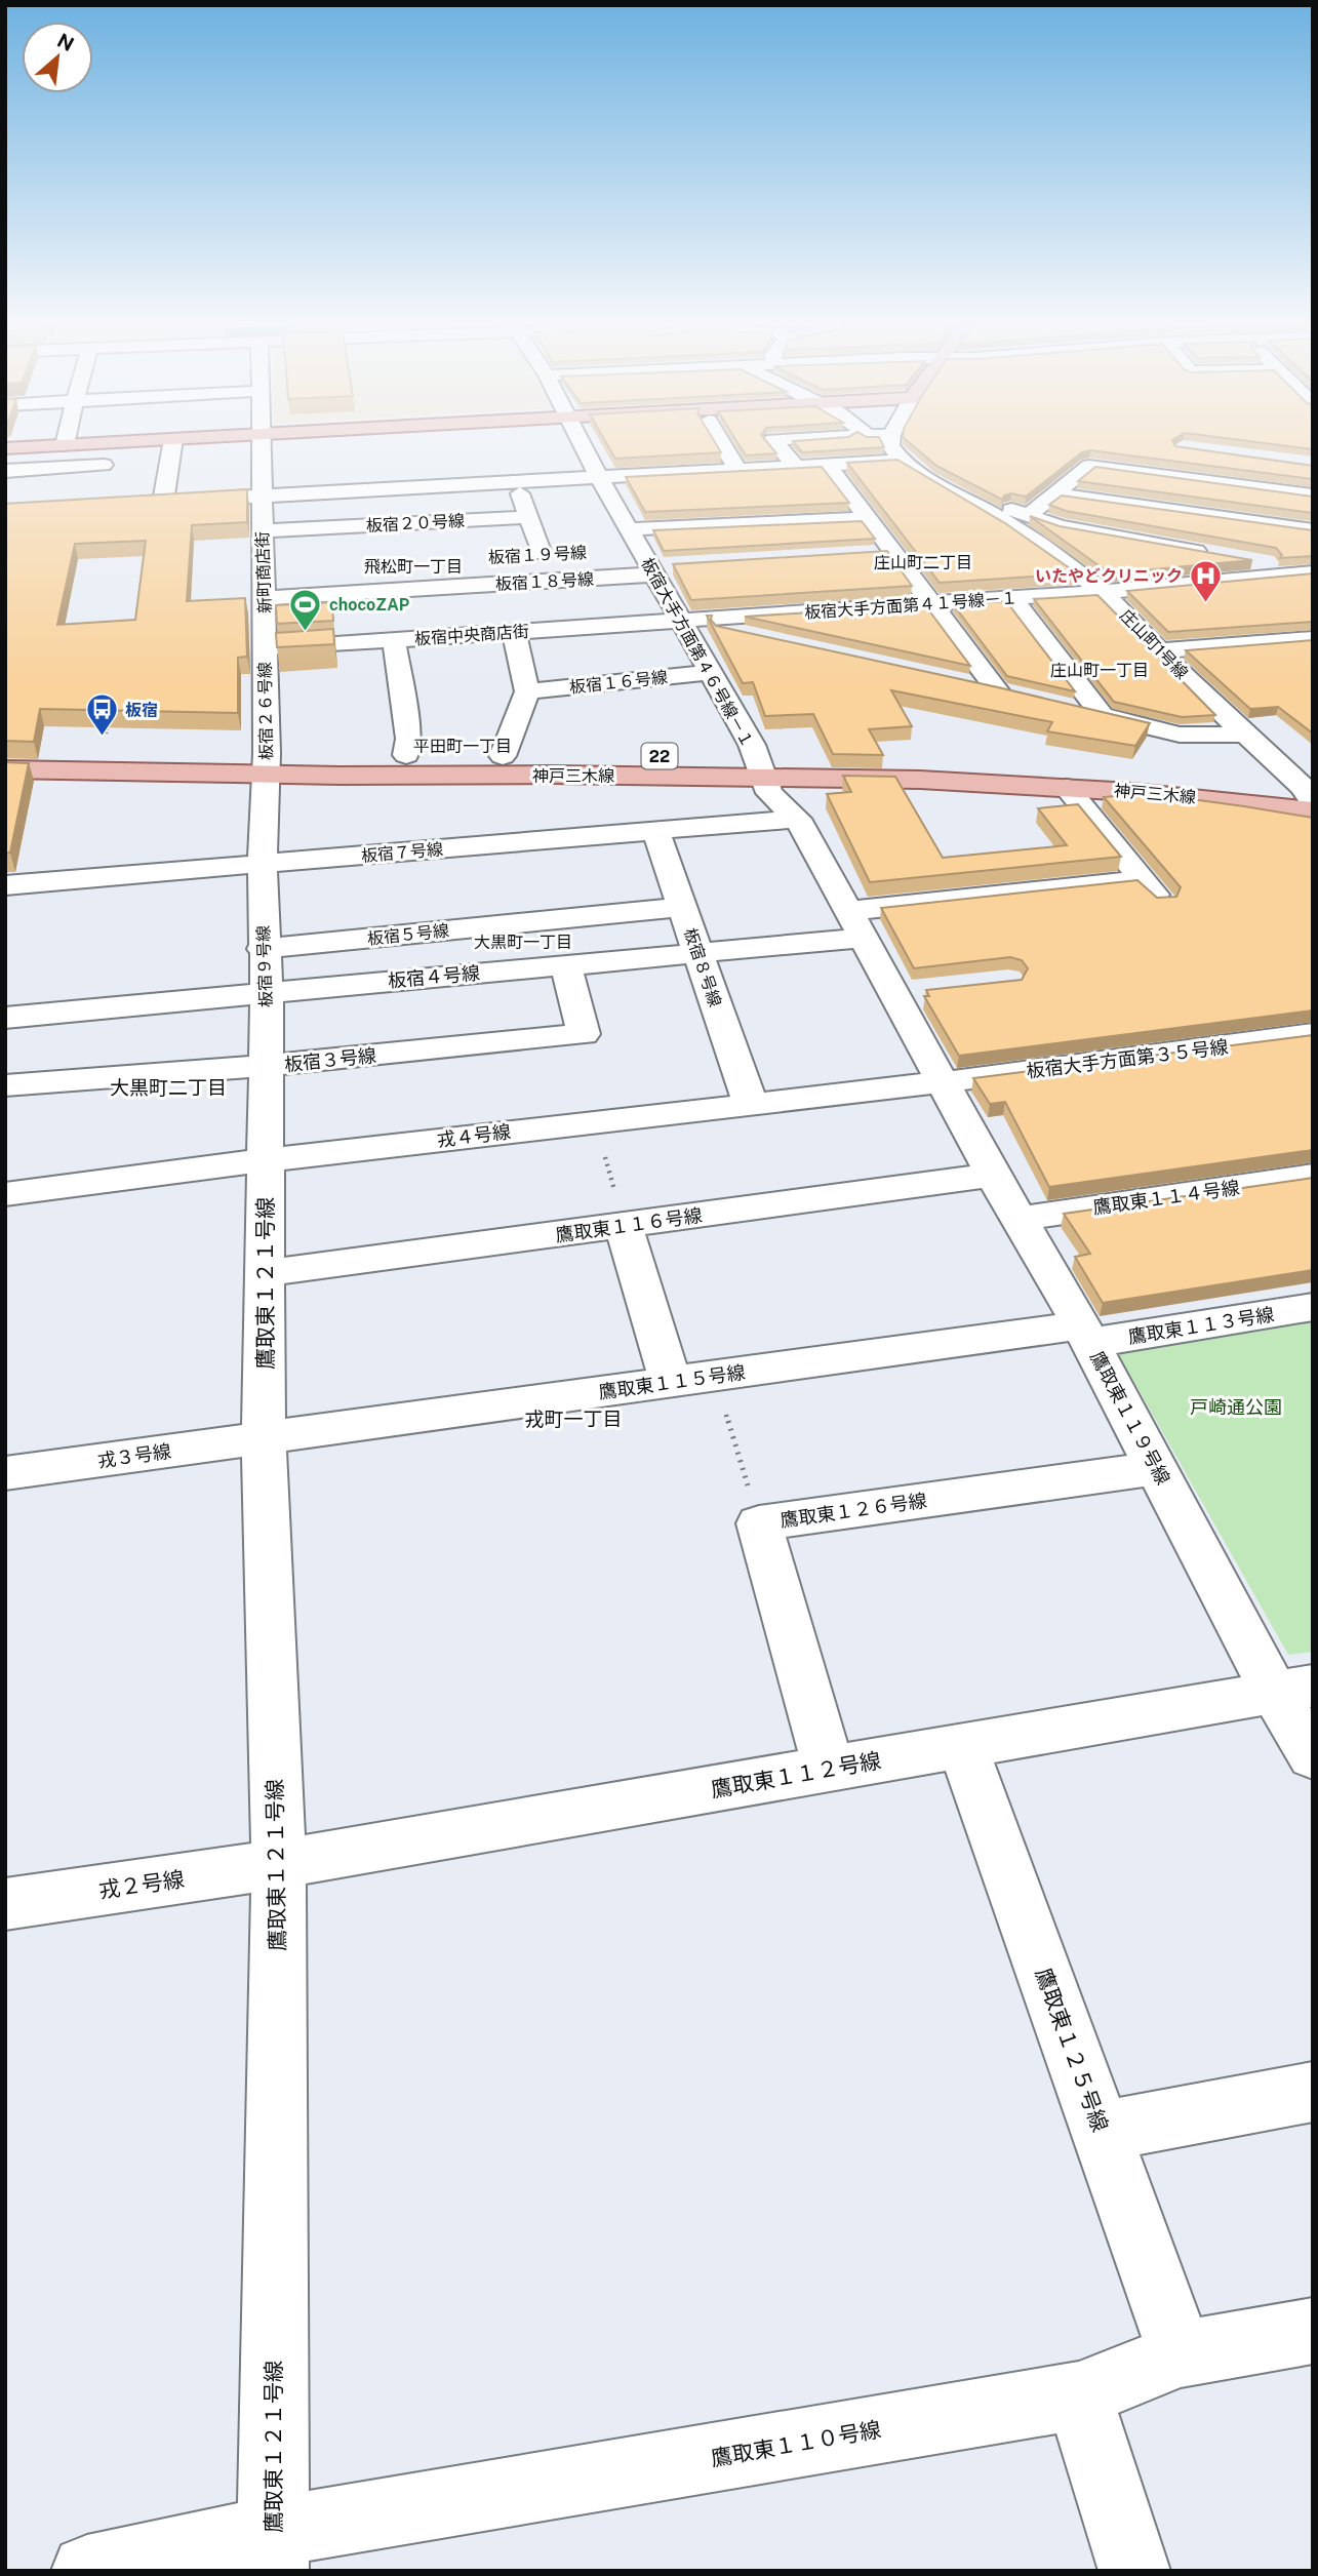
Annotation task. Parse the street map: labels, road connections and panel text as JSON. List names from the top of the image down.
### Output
{
  "streets": {
    "main road": ["22", "神戸三木線"],
    "street": [
      "板宿２０号線",
      "板宿１９号線",
      "新町商店街",
      "板宿１８号線",
      "板宿大手方面第４１号線－１",
      "板宿中央商店街",
      "庄山町1号線",
      "板宿大手方面第４６号線－１",
      "板宿１６号線",
      "板宿２６号線",
      "板宿７号線",
      "板宿５号線",
      "板宿９号線",
      "板宿８号線",
      "板宿４号線",
      "板宿大手方面第３５号線",
      "板宿３号線",
      "戎４号線",
      "鷹取東１１４号線",
      "鷹取東１１６号線",
      "鷹取東１２１号線",
      "鷹取東１１３号線",
      "鷹取東１１５号線",
      "鷹取東１１９号線",
      "戎３号線",
      "鷹取東１２６号線",
      "鷹取東１１２号線",
      "戎２号線",
      "鷹取東１２５号線",
      "鷹取東１１０号線"
    ]
  },
  "crossings": [
    ["板宿２０号線", "板宿１９号線"],
    ["板宿２０号線", "新町商店街"],
    ["板宿１９号線", "板宿１８号線"],
    ["板宿１９号線", "板宿大手方面第４６号線－１"],
    ["新町商店街", "板宿１８号線"],
    ["新町商店街", "板宿中央商店街"],
    ["新町商店街", "板宿２６号線"],
    ["板宿１８号線", "板宿大手方面第４６号線－１"],
    ["板宿大手方面第４１号線－１", "板宿中央商店街"],
    ["板宿大手方面第４１号線－１", "庄山町1号線"],
    ["板宿大手方面第４１号線－１", "板宿大手方面第４６号線－１"],
    ["板宿中央商店街", "板宿大手方面第４６号線－１"],
    ["板宿中央商店街", "板宿２６号線"],
    ["庄山町1号線", "神戸三木線"],
    ["板宿大手方面第４６号線－１", "板宿１６号線"],
    ["板宿大手方面第４６号線－１", "神戸三木線"],
    ["板宿大手方面第４６号線－１", "板宿７号線"],
    ["板宿大手方面第４６号線－１", "板宿４号線"],
    ["板宿大手方面第４６号線－１", "板宿大手方面第３５号線"],
    ["板宿大手方面第４６号線－１", "戎４号線"],
    ["板宿大手方面第４６号線－１", "鷹取東１１９号線"],
    ["板宿２６号線", "神戸三木線"],
    ["板宿２６号線", "板宿９号線"],
    ["神戸三木線", "板宿９号線"],
    ["板宿７号線", "板宿９号線"],
    ["板宿７号線", "板宿８号線"],
    ["板宿５号線", "板宿９号線"],
    ["板宿５号線", "板宿８号線"],
    ["板宿９号線", "板宿４号線"],
    ["板宿９号線", "板宿３号線"],
    ["板宿９号線", "戎４号線"],
    ["板宿９号線", "鷹取東１２１号線"],
    ["板宿８号線", "板宿４号線"],
    ["板宿８号線", "戎４号線"],
    ["板宿４号線", "板宿３号線"],
    ["板宿大手方面第３５号線", "戎４号線"],
    ["板宿大手方面第３５号線", "鷹取東１１９号線"],
    ["戎４号線", "鷹取東１２１号線"],
    ["戎４号線", "鷹取東１１９号線"],
    ["鷹取東１１４号線", "鷹取東１１９号線"],
    ["鷹取東１１６号線", "鷹取東１２１号線"],
    ["鷹取東１１６号線", "鷹取東１１９号線"],
    ["鷹取東１２１号線", "鷹取東１１５号線"],
    ["鷹取東１２１号線", "戎３号線"],
    ["鷹取東１２１号線", "鷹取東１１２号線"],
    ["鷹取東１２１号線", "戎２号線"],
    ["鷹取東１２１号線", "鷹取東１１０号線"],
    ["鷹取東１１３号線", "鷹取東１１５号線"],
    ["鷹取東１１３号線", "鷹取東１１９号線"],
    ["鷹取東１１５号線", "鷹取東１１９号線"],
    ["鷹取東１１５号線", "戎３号線"],
    ["鷹取東１１９号線", "鷹取東１２６号線"],
    ["鷹取東１１９号線", "鷹取東１１２号線"],
    ["鷹取東１２６号線", "鷹取東１１２号線"],
    ["鷹取東１１２号線", "戎２号線"],
    ["鷹取東１１２号線", "鷹取東１２５号線"],
    ["鷹取東１２５号線", "鷹取東１１０号線"]
  ],
  "districts": [
    "庄山町二丁目",
    "飛松町一丁目",
    "庄山町一丁目",
    "平田町一丁目",
    "大黒町一丁目",
    "大黒町二丁目",
    "戎町一丁目"
  ],
  "parks": ["戸崎通公園"],
  "places": {
    "hospital": ["いたやどクリニック"],
    "sports": ["chocoZAP"],
    "bus stop": ["板宿"]
  },
  "north": "top right"
}
